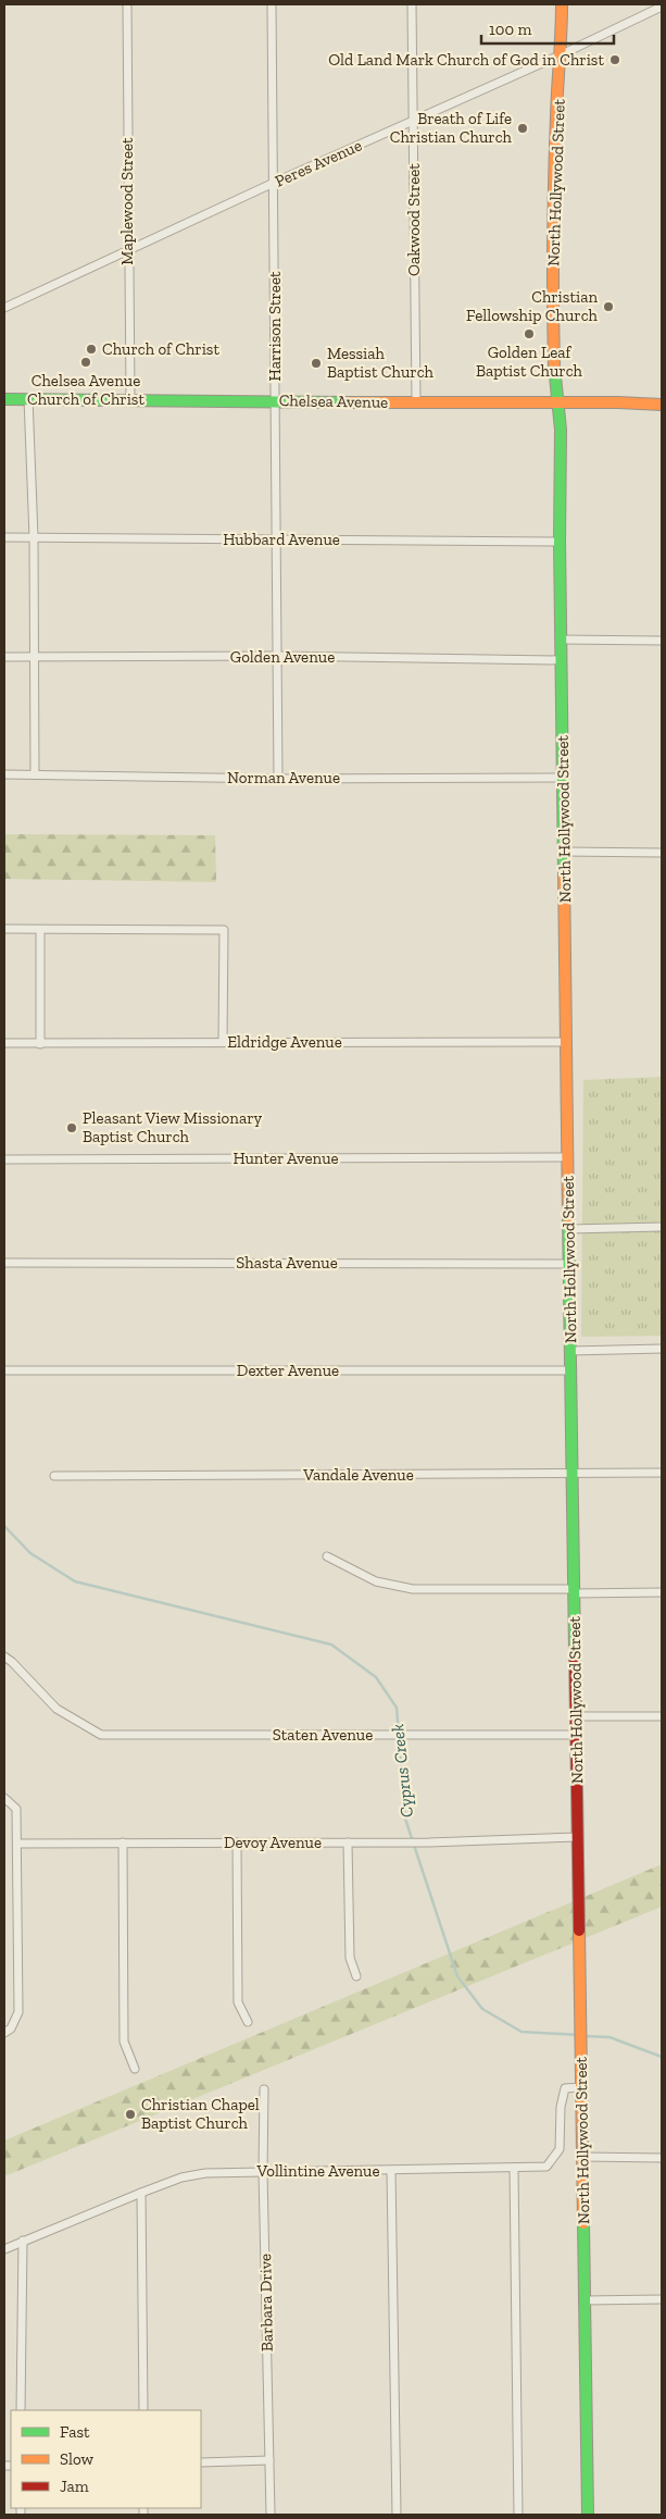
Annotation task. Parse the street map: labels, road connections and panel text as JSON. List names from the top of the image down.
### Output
{
  "streets": {
    "main road": ["North Hollywood Street", "Chelsea Avenue"],
    "street": [
      "Peres Avenue",
      "Maplewood Street",
      "Oakwood Street",
      "Harrison Street",
      "Hubbard Avenue",
      "Golden Avenue",
      "Norman Avenue",
      "Eldridge Avenue",
      "Hunter Avenue",
      "Shasta Avenue",
      "Dexter Avenue",
      "Vandale Avenue",
      "Staten Avenue",
      "Devoy Avenue",
      "Vollintine Avenue",
      "Barbara Drive"
    ]
  },
  "crossings": [
    ["Peres Avenue", "North Hollywood Street"],
    ["Peres Avenue", "Maplewood Street"],
    ["Peres Avenue", "Oakwood Street"],
    ["Peres Avenue", "Harrison Street"],
    ["North Hollywood Street", "Chelsea Avenue"],
    ["North Hollywood Street", "Hubbard Avenue"],
    ["North Hollywood Street", "Golden Avenue"],
    ["North Hollywood Street", "Norman Avenue"],
    ["North Hollywood Street", "Eldridge Avenue"],
    ["North Hollywood Street", "Hunter Avenue"],
    ["North Hollywood Street", "Shasta Avenue"],
    ["North Hollywood Street", "Dexter Avenue"],
    ["North Hollywood Street", "Vandale Avenue"],
    ["North Hollywood Street", "Staten Avenue"],
    ["North Hollywood Street", "Devoy Avenue"],
    ["North Hollywood Street", "Vollintine Avenue"],
    ["Maplewood Street", "Chelsea Avenue"],
    ["Oakwood Street", "Chelsea Avenue"],
    ["Harrison Street", "Chelsea Avenue"],
    ["Harrison Street", "Hubbard Avenue"],
    ["Harrison Street", "Golden Avenue"],
    ["Harrison Street", "Norman Avenue"],
    ["Vollintine Avenue", "Barbara Drive"]
  ],
  "water": ["Cyprus Creek"],
  "places": [
    "Old Land Mark Church of God in Christ",
    "Breath of Life Christian Church",
    "Christian Fellowship Church",
    "Golden Leaf Baptist Church",
    "Church of Christ",
    "Chelsea Avenue Church of Christ",
    "Messiah Baptist Church",
    "Pleasant View Missionary Baptist Church",
    "Christian Chapel Baptist Church"
  ],
  "legend": ["Fast", "Slow", "Jam"],
  "scale_bar": "100 m"
}
